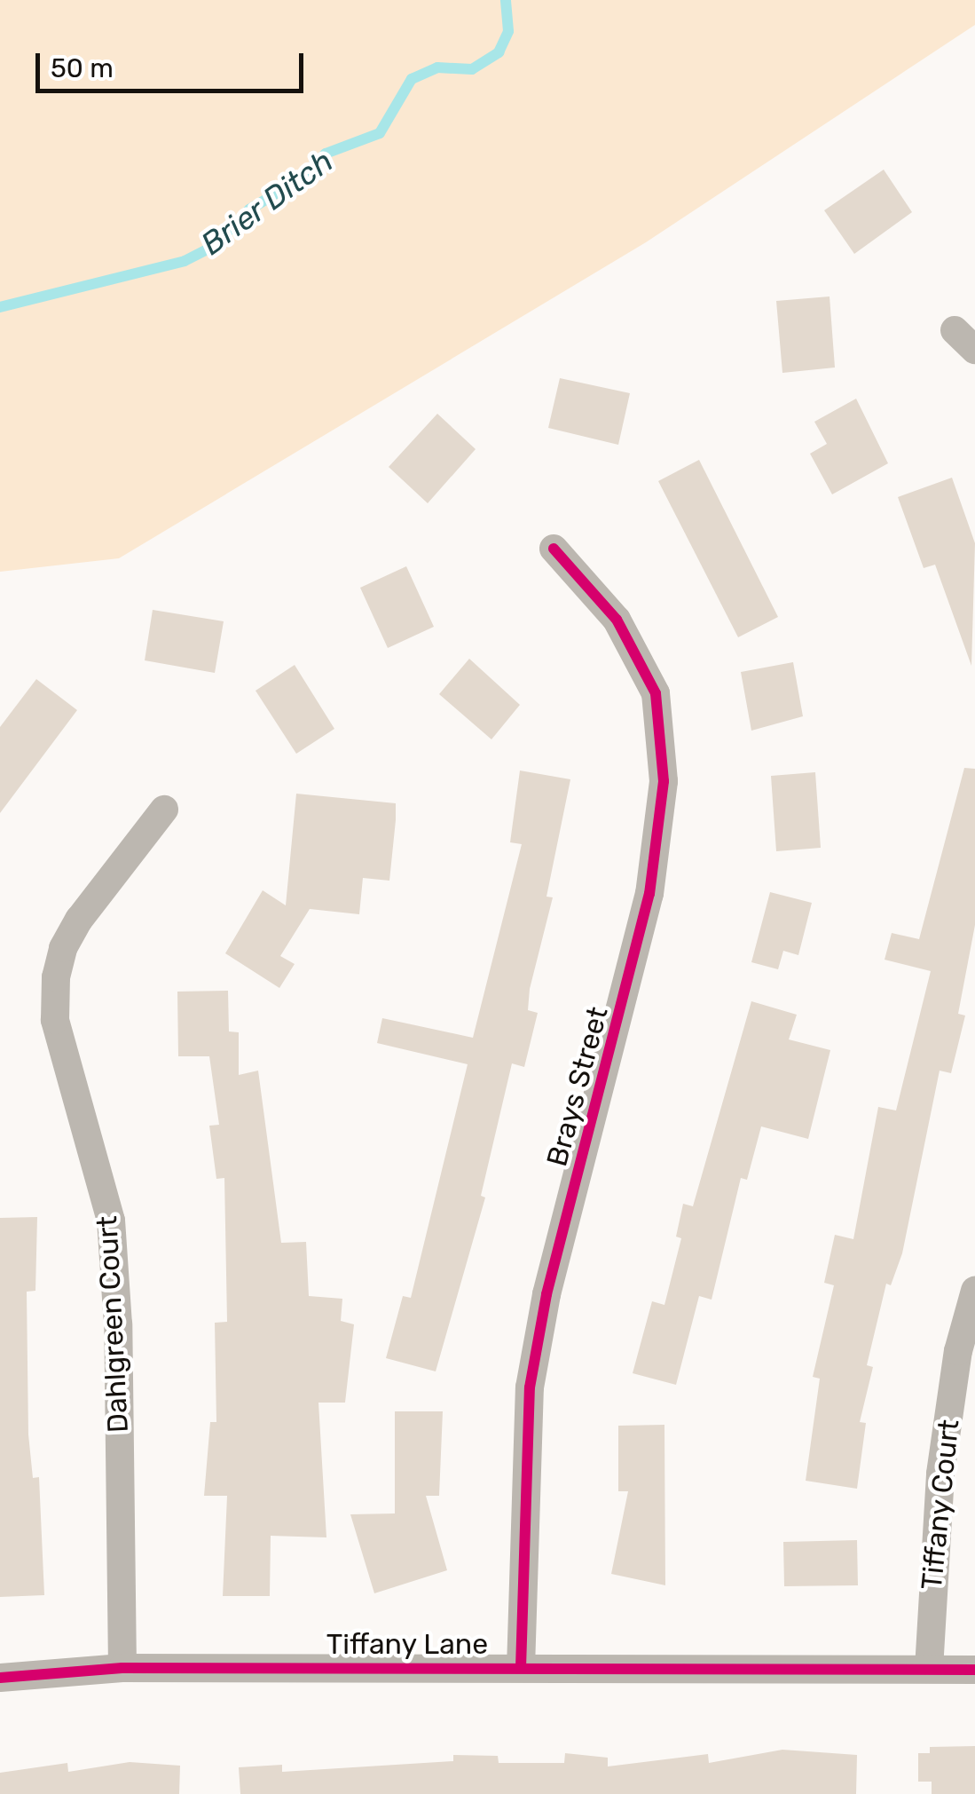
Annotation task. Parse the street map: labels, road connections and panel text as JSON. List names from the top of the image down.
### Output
{
  "streets": {
    "street": [
      "Brays Street",
      "Dahlgreen Court",
      "Tiffany Court",
      "Tiffany Lane"
    ]
  },
  "crossings": [
    ["Brays Street", "Tiffany Lane"],
    ["Dahlgreen Court", "Tiffany Lane"],
    ["Tiffany Court", "Tiffany Lane"]
  ],
  "water": ["Brier Ditch"],
  "scale_bar": "50 m"
}
